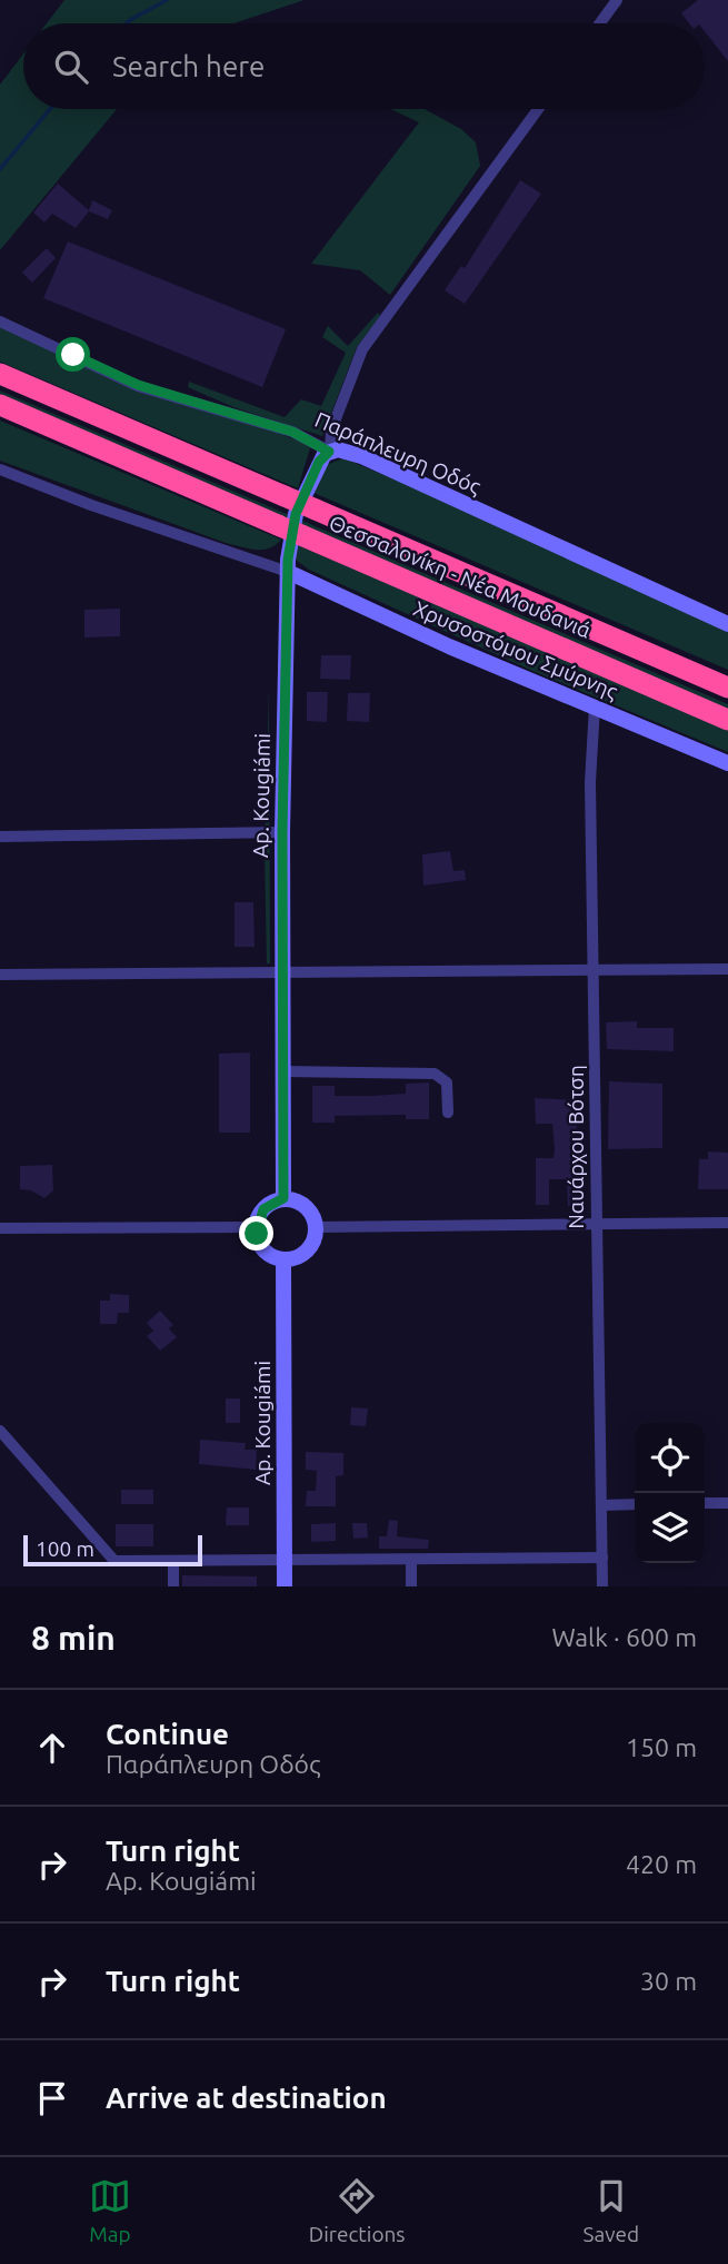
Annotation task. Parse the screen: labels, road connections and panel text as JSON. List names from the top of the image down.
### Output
{
  "streets": {
    "highway": ["Θεσσαλονίκη - Νέα Μουδανιά"],
    "street": [
      "Παράπλευρη Οδός",
      "Χρυσοστόμου Σμύρνης",
      "Ap. Kougiámi",
      "Ναυάρχου Βότση"
    ]
  },
  "crossings": [
    ["Παράπλευρη Οδός", "Ap. Kougiámi"],
    ["Χρυσοστόμου Σμύρνης", "Ap. Kougiámi"],
    ["Χρυσοστόμου Σμύρνης", "Ναυάρχου Βότση"]
  ],
  "scale_bar": "100 m",
  "page": {
    "search": "Search here",
    "scale": "100 m",
    "heading": ["8 min", "Walk · 600 m"],
    "list": [
      ["Continue", "Παράπλευρη Οδός", "150 m"],
      ["Turn right", "Ap. Kougiámi", "420 m"],
      ["Turn right", "30 m"],
      "Arrive at destination"
    ],
    "nav": ["Map", "Directions", "Saved"]
  }
}
